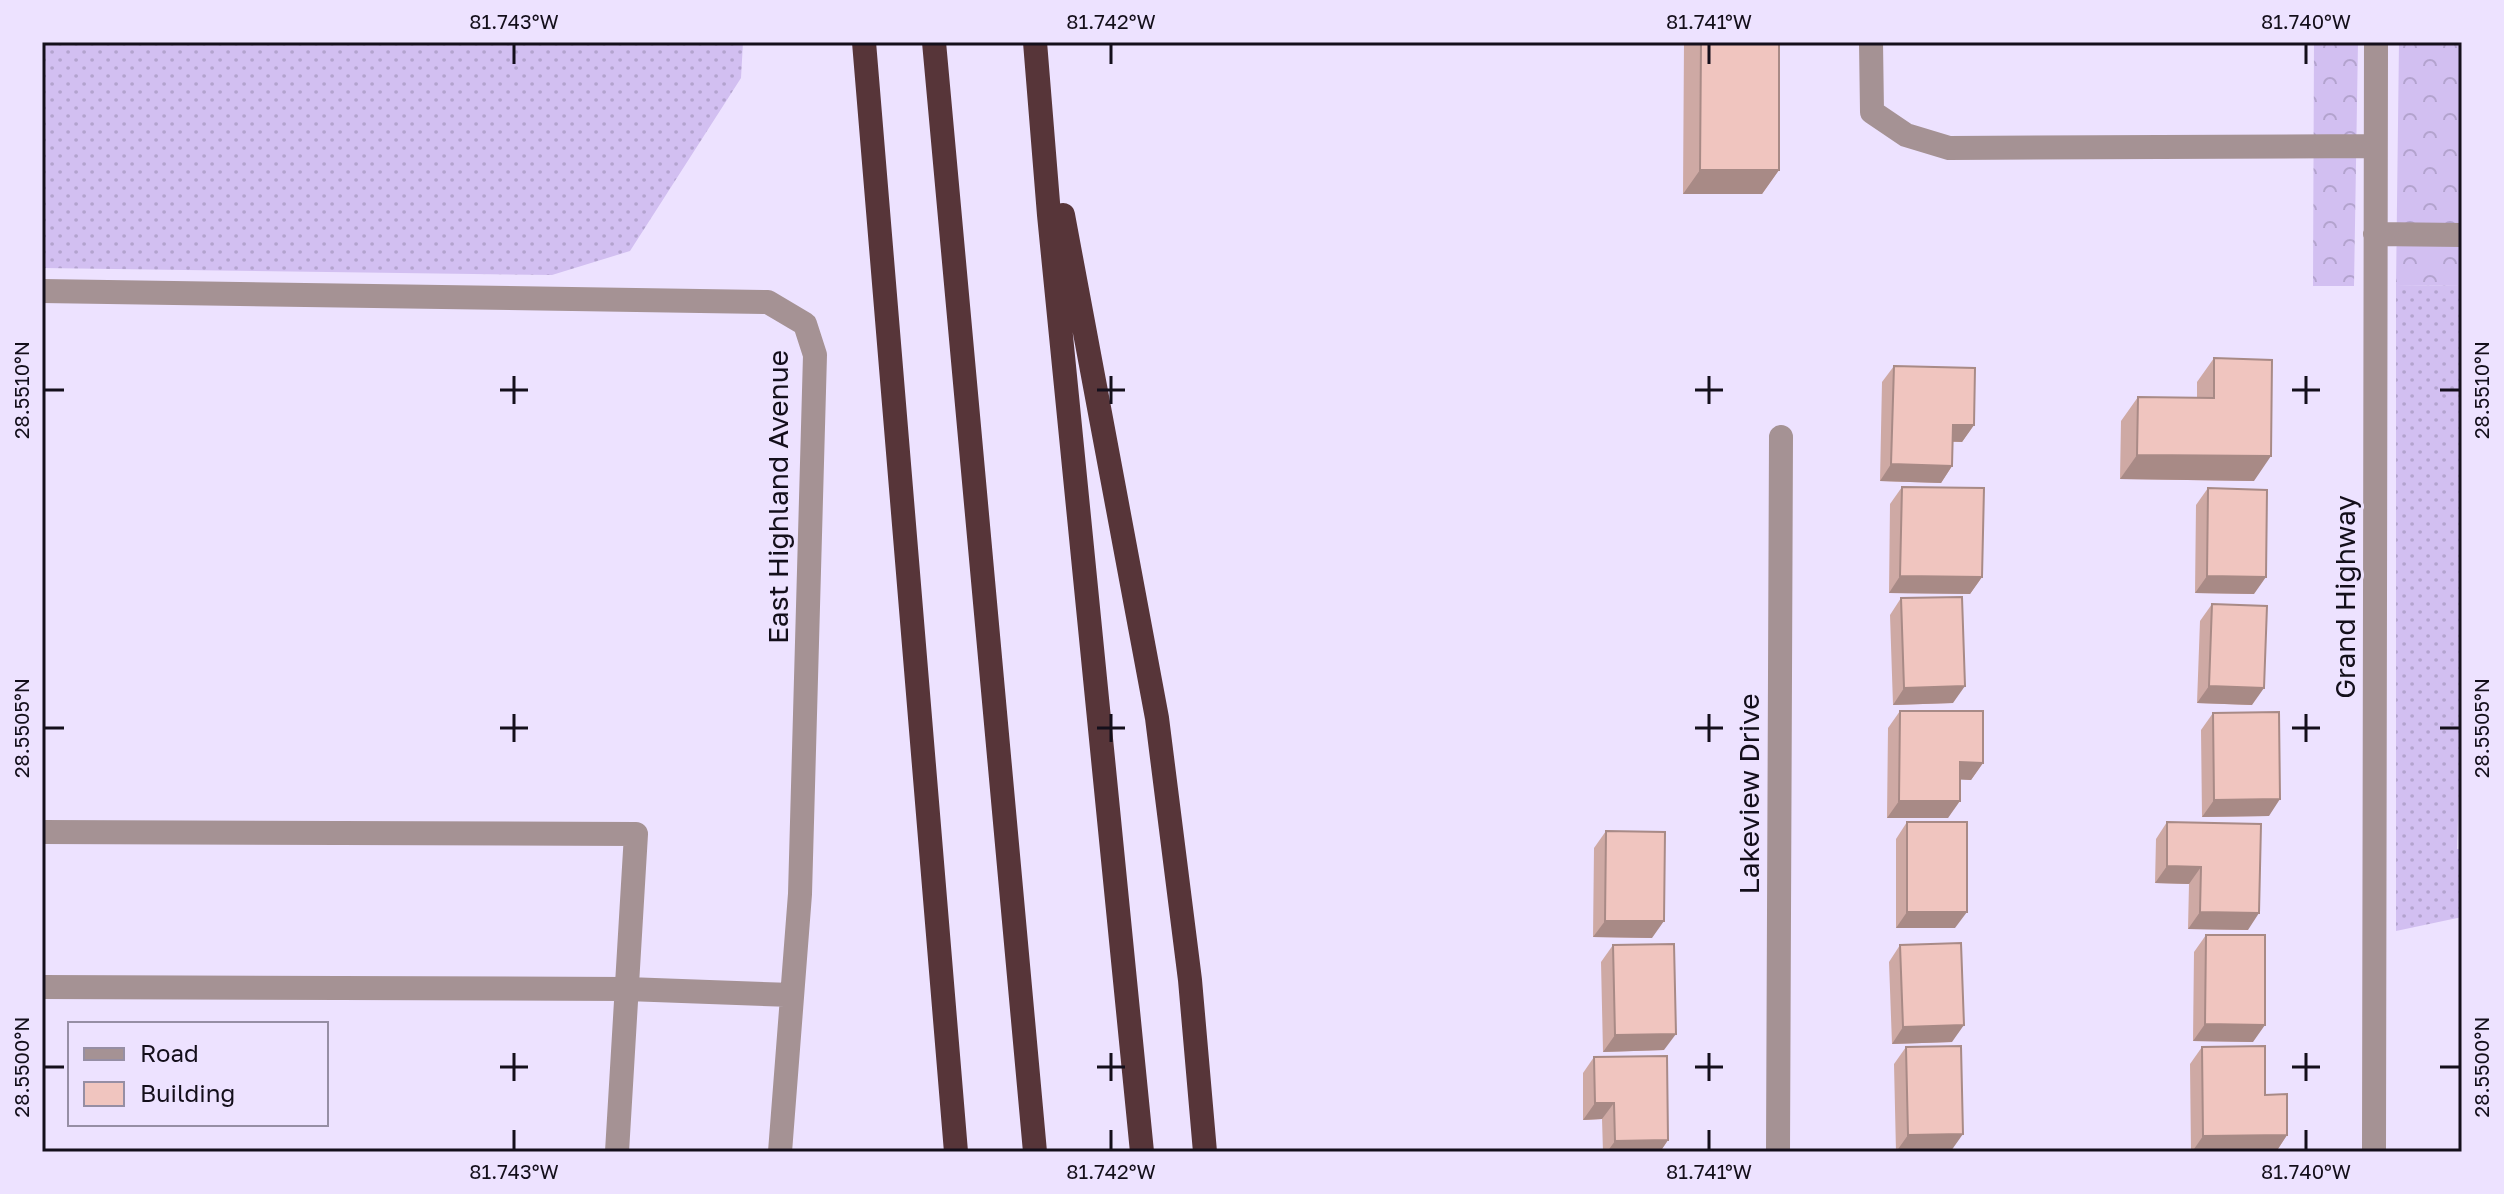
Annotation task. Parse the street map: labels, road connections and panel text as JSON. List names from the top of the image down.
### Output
{
  "streets": {
    "street": ["East Highland Avenue", "Grand Highway", "Lakeview Drive"]
  },
  "legend": ["Road", "Building"],
  "coordinates": [
    "81.743°W",
    "81.742°W",
    "81.741°W",
    "81.740°W",
    "28.5510°N",
    "28.5505°N",
    "28.5500°N"
  ]
}
